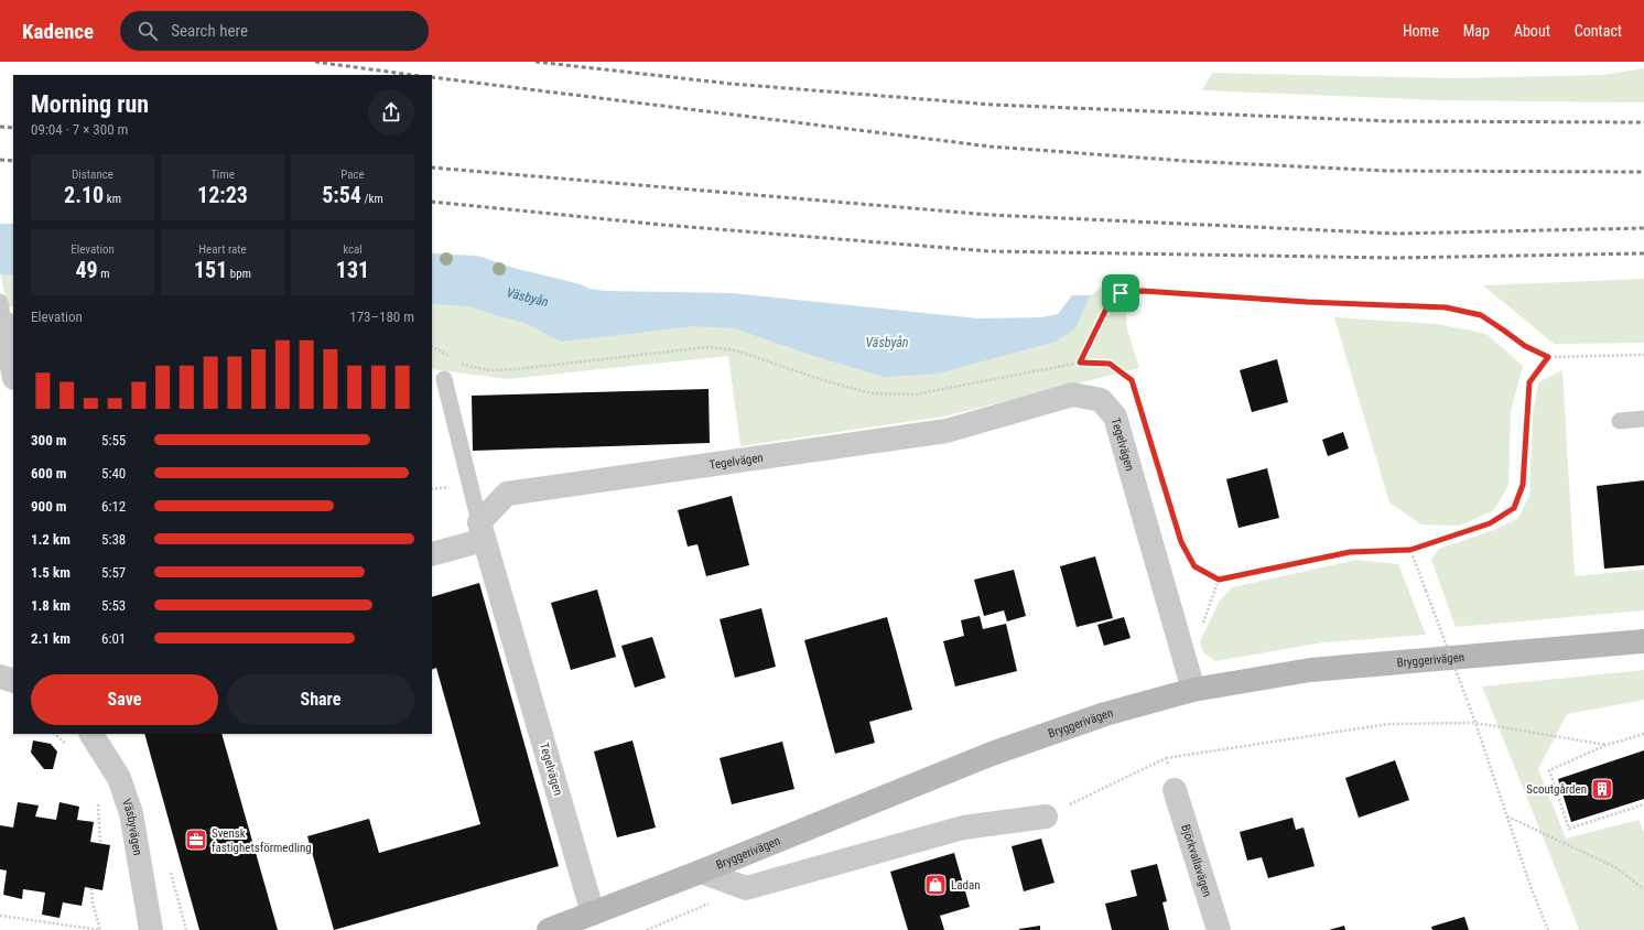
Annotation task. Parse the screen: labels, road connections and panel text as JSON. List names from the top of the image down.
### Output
{
  "streets": {
    "street": [
      "Tegelvägen",
      "Bryggerivägen",
      "Väsbyvägen",
      "Björkvallavägen"
    ]
  },
  "crossings": [
    ["Tegelvägen", "Bryggerivägen"]
  ],
  "water": ["Väsbyån"],
  "places": {
    "building": ["Scoutgården"],
    "office": ["Svensk fastighetsförmedling"],
    "shop": ["Ladan"]
  },
  "page": {
    "header": "Kadence",
    "search": "Search here",
    "nav": [
      "Home",
      "Map",
      "About",
      "Contact"
    ],
    "heading": ["Morning run", "09:04 · 7 × 300 m"],
    "stats": [
      ["Distance", "2.10 km"],
      ["Time", "12:23"],
      ["Pace", "5:54 /km"],
      ["Elevation", "49 m"],
      ["Heart rate", "151 bpm"],
      ["kcal", "131"]
    ],
    "chart": ["Elevation", "173–180 m"],
    "list": [
      {
        "name": "300 m",
        "note": "5:55"
      },
      {
        "name": "600 m",
        "note": "5:40"
      },
      {
        "name": "900 m",
        "note": "6:12"
      },
      {
        "name": "1.2 km",
        "note": "5:38"
      },
      {
        "name": "1.5 km",
        "note": "5:57"
      },
      {
        "name": "1.8 km",
        "note": "5:53"
      },
      {
        "name": "2.1 km",
        "note": "6:01"
      }
    ],
    "buttons": ["Save", "Share"]
  }
}
